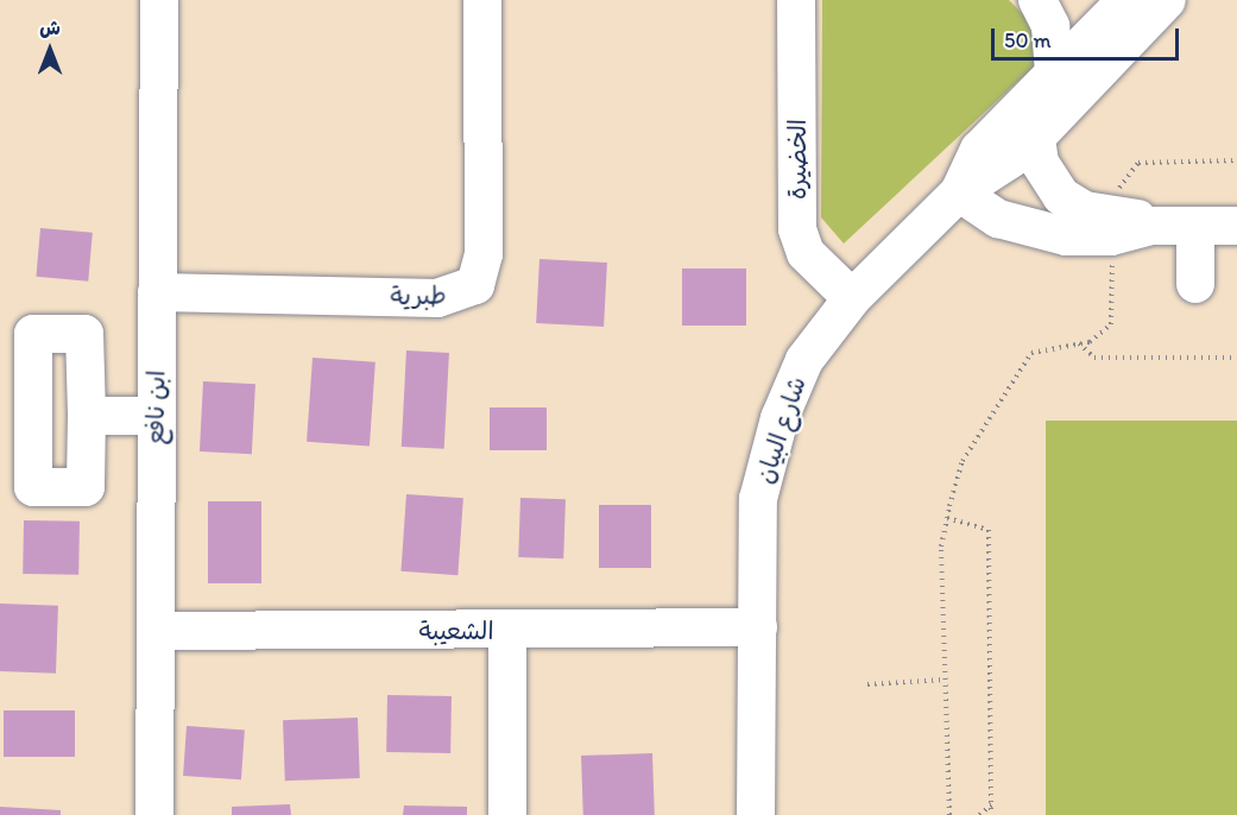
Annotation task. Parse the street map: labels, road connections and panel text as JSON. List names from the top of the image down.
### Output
{
  "streets": {
    "street": [
      "الخضيرة",
      "طبرية",
      "ابن نافع",
      "شارع البيان",
      "الشعيبة"
    ]
  },
  "crossings": [
    ["الخضيرة", "شارع البيان"],
    ["طبرية", "ابن نافع"],
    ["ابن نافع", "الشعيبة"],
    ["شارع البيان", "الشعيبة"]
  ],
  "scale_bar": "50 m",
  "north": "top"
}
